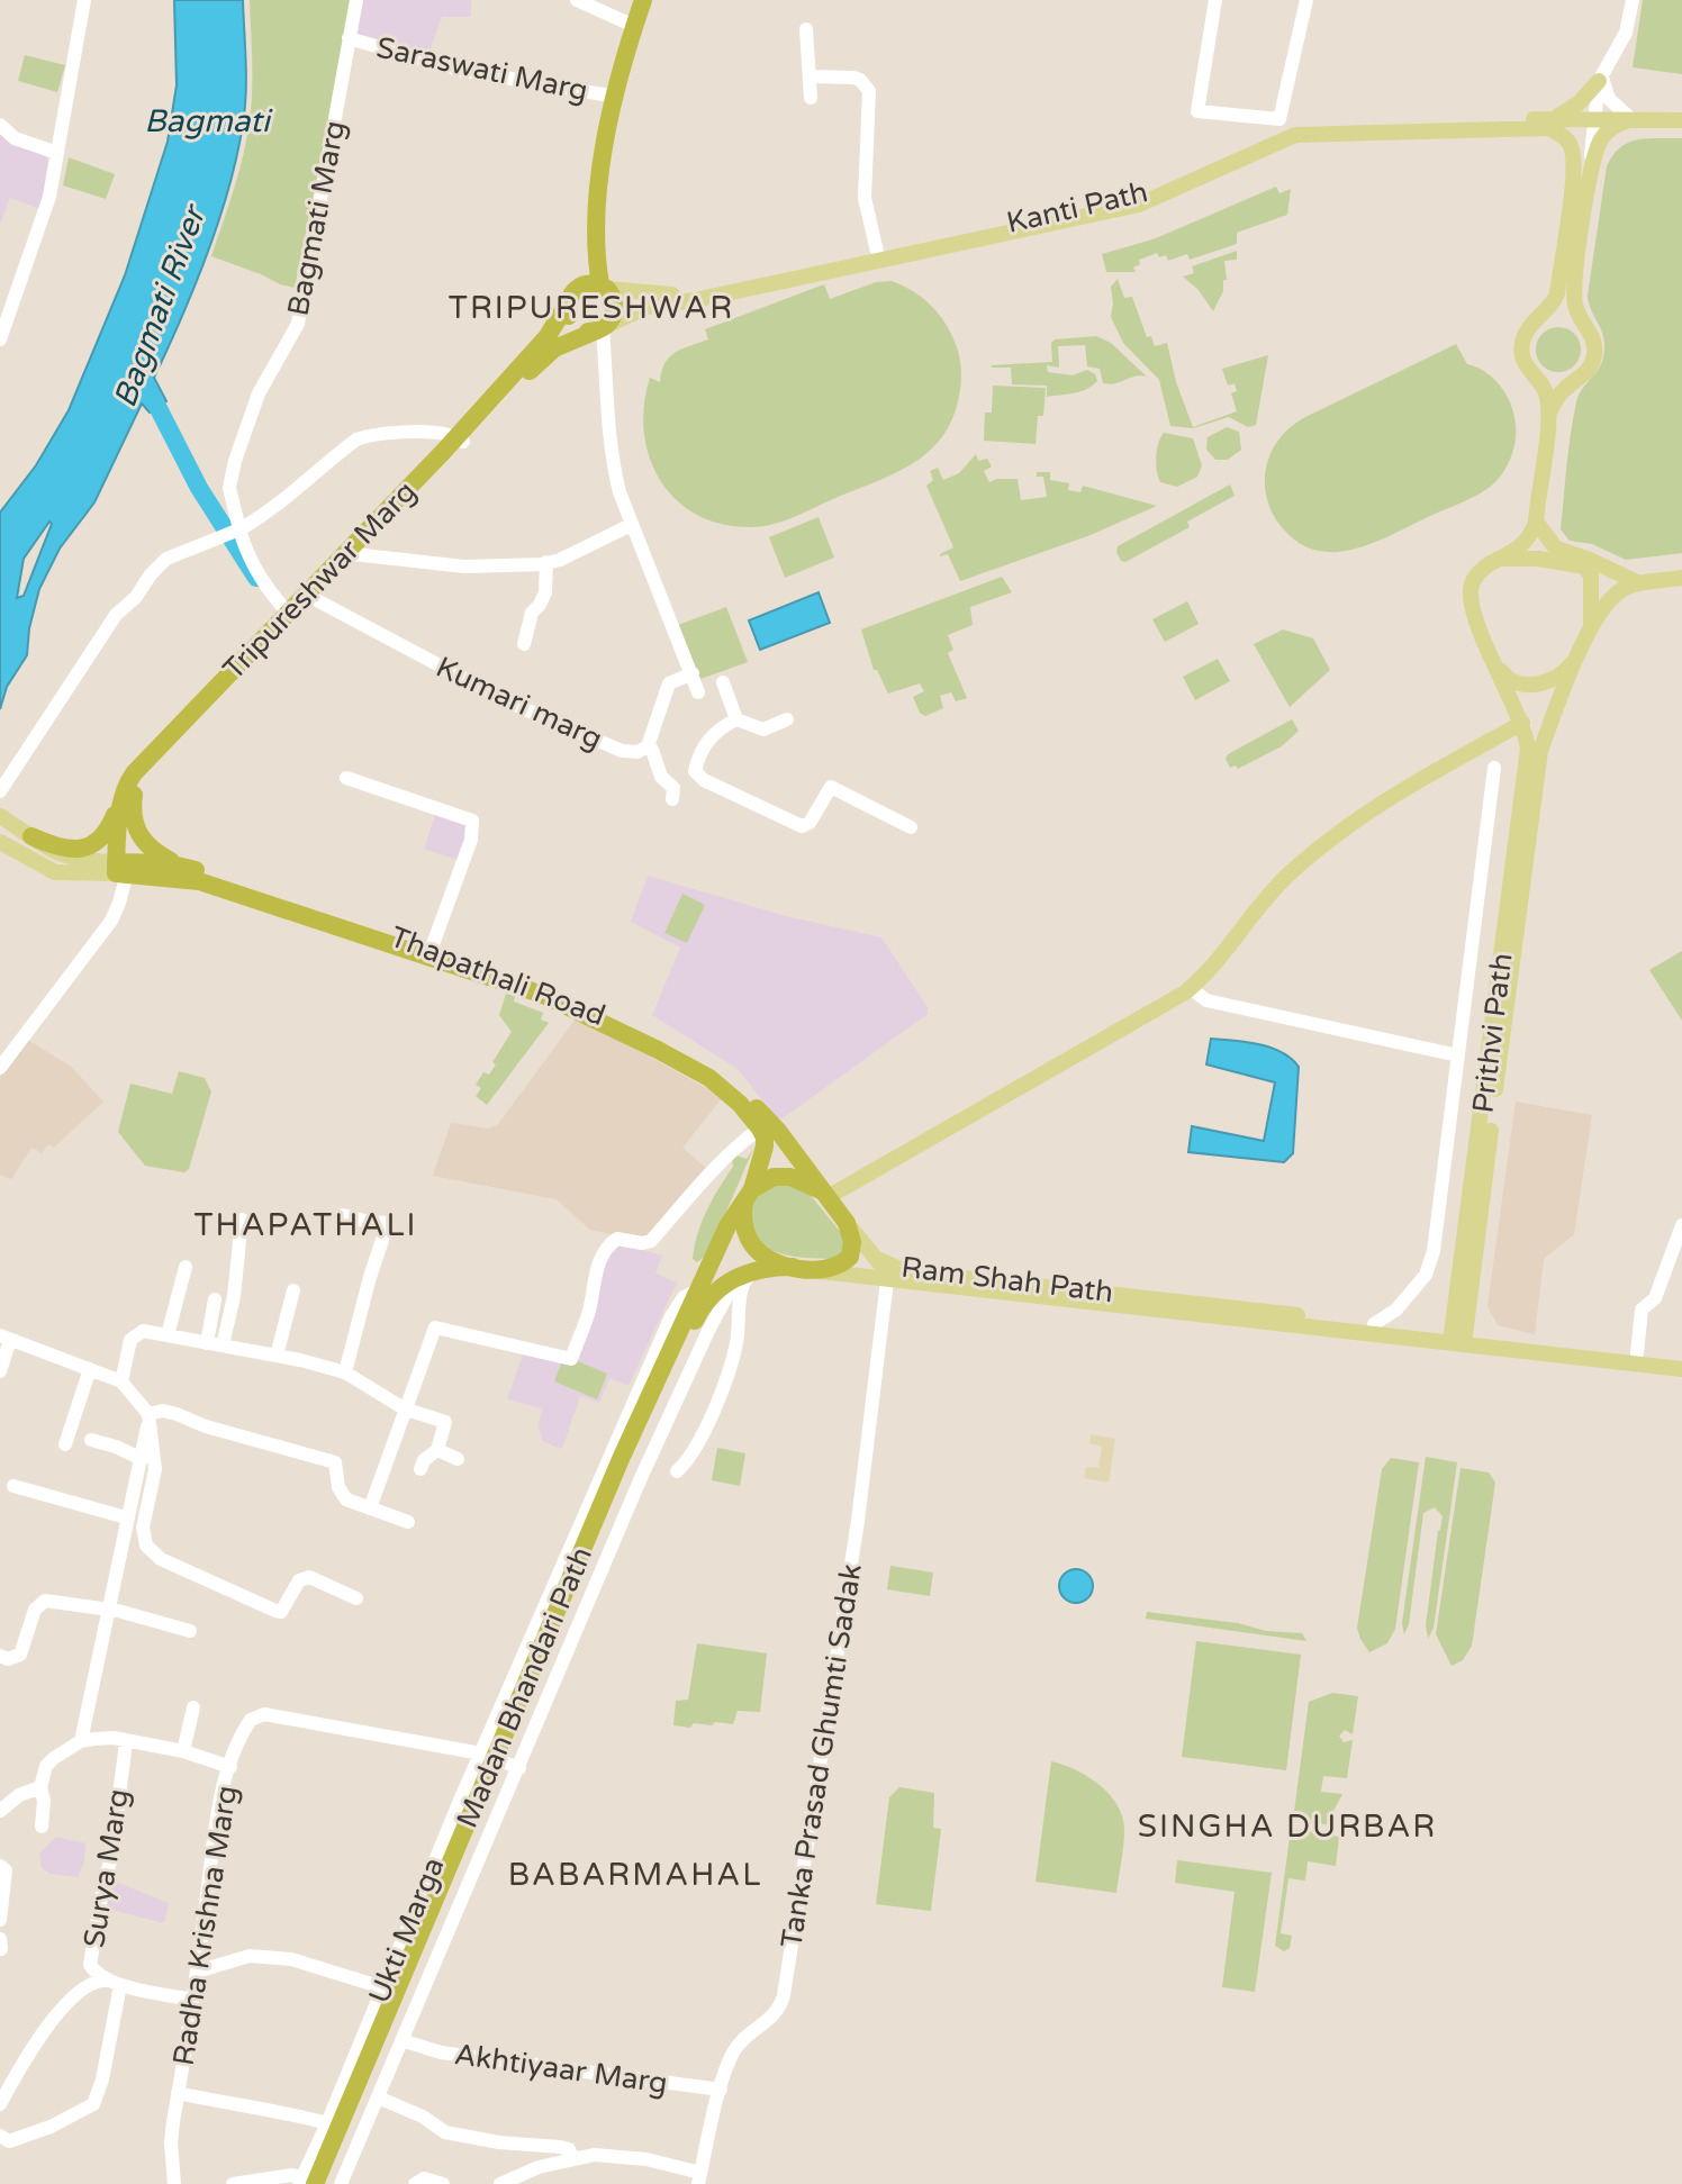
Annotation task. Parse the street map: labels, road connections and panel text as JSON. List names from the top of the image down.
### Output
{
  "streets": {
    "highway": ["Tripureshwar Marg", "Thapathali Road", "Madan Bhandari Path"],
    "main road": ["Kanti Path", "Prithvi Path", "Ram Shah Path"],
    "street": [
      "Saraswati Marg",
      "Bagmati Marg",
      "Kumari marg",
      "Tanka Prasad Ghumti Sadak",
      "Surya Marg",
      "Radha Krishna Marg",
      "Ukti Marga",
      "Akhtiyaar Marg"
    ]
  },
  "crossings": [
    ["Saraswati Marg", "Bagmati Marg"],
    ["Kanti Path", "Tripureshwar Marg"],
    ["Bagmati Marg", "Tripureshwar Marg"],
    ["Tripureshwar Marg", "Kumari marg"],
    ["Tripureshwar Marg", "Thapathali Road"],
    ["Thapathali Road", "Madan Bhandari Path"],
    ["Prithvi Path", "Ram Shah Path"],
    ["Ram Shah Path", "Tanka Prasad Ghumti Sadak"],
    ["Madan Bhandari Path", "Radha Krishna Marg"],
    ["Madan Bhandari Path", "Ukti Marga"],
    ["Tanka Prasad Ghumti Sadak", "Akhtiyaar Marg"],
    ["Radha Krishna Marg", "Ukti Marga"]
  ],
  "districts": [
    "TRIPURESHWAR",
    "THAPATHALI",
    "SINGHA DURBAR",
    "BABARMAHAL"
  ],
  "water": ["Bagmati", "Bagmati River"]
}
